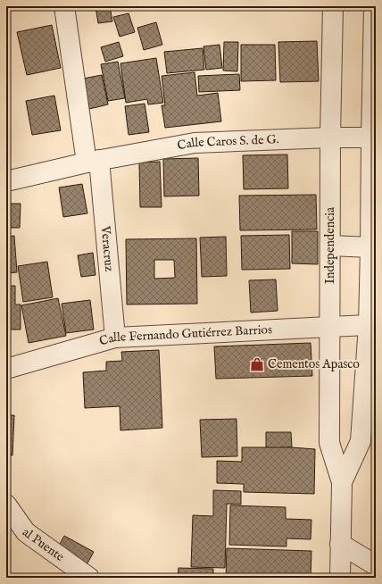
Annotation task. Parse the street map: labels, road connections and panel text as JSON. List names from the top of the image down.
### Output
{
  "streets": {
    "street": [
      "Calle Caros S. de G.",
      "Independencia",
      "Veracruz",
      "Calle Fernando Gutiérrez Barrios",
      "al Puente"
    ]
  },
  "crossings": [
    ["Calle Caros S. de G.", "Independencia"],
    ["Calle Caros S. de G.", "Veracruz"],
    ["Independencia", "Calle Fernando Gutiérrez Barrios"],
    ["Veracruz", "Calle Fernando Gutiérrez Barrios"]
  ],
  "places": {
    "shop": ["Cementos Apasco"]
  }
}
